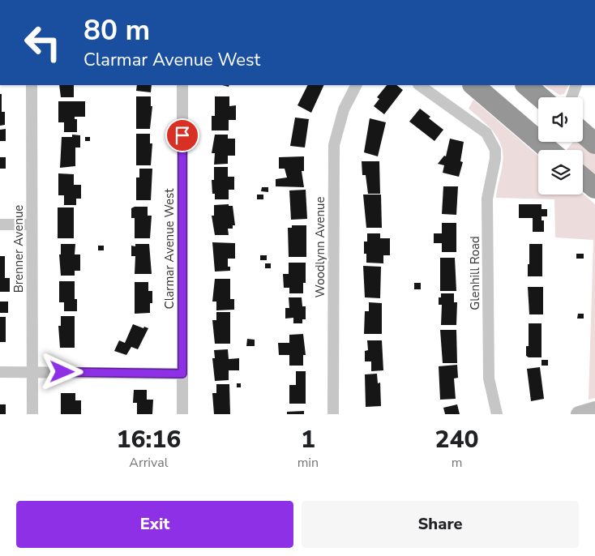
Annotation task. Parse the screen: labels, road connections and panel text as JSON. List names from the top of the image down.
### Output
{
  "streets": {
    "street": [
      "Woodlynn Avenue",
      "Brenner Avenue",
      "Clarmar Avenue West",
      "Glenhill Road"
    ]
  },
  "page": {
    "turn": ["80 m", "Clarmar Avenue West"],
    "eta": [
      "16:16",
      "Arrival",
      "1",
      "min",
      "240",
      "m"
    ],
    "buttons": ["Exit", "Share"]
  }
}
